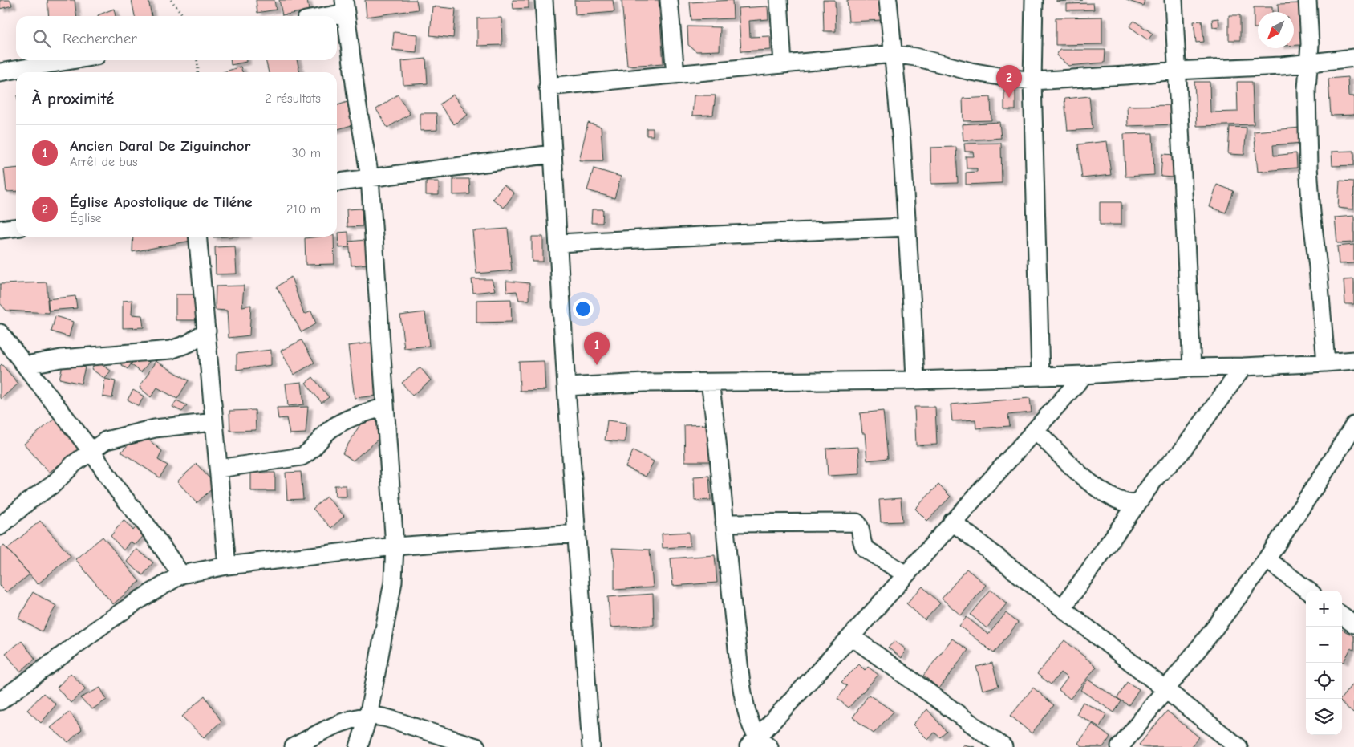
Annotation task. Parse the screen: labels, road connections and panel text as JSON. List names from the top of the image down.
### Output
{
  "north": "bottom left",
  "page": {
    "search": "Rechercher",
    "pins": ["2", "1"],
    "heading": ["À proximité", "2 résultats"],
    "list": [
      {
        "mark": "1",
        "name": "Ancien Daral De Ziguinchor",
        "note": "Arrêt de bus",
        "value": "30 m"
      },
      {
        "mark": "2",
        "name": "Église Apostolique de Tiléne",
        "note": "Église",
        "value": "210 m"
      }
    ],
    "map_buttons": ["+", "−"]
  }
}
